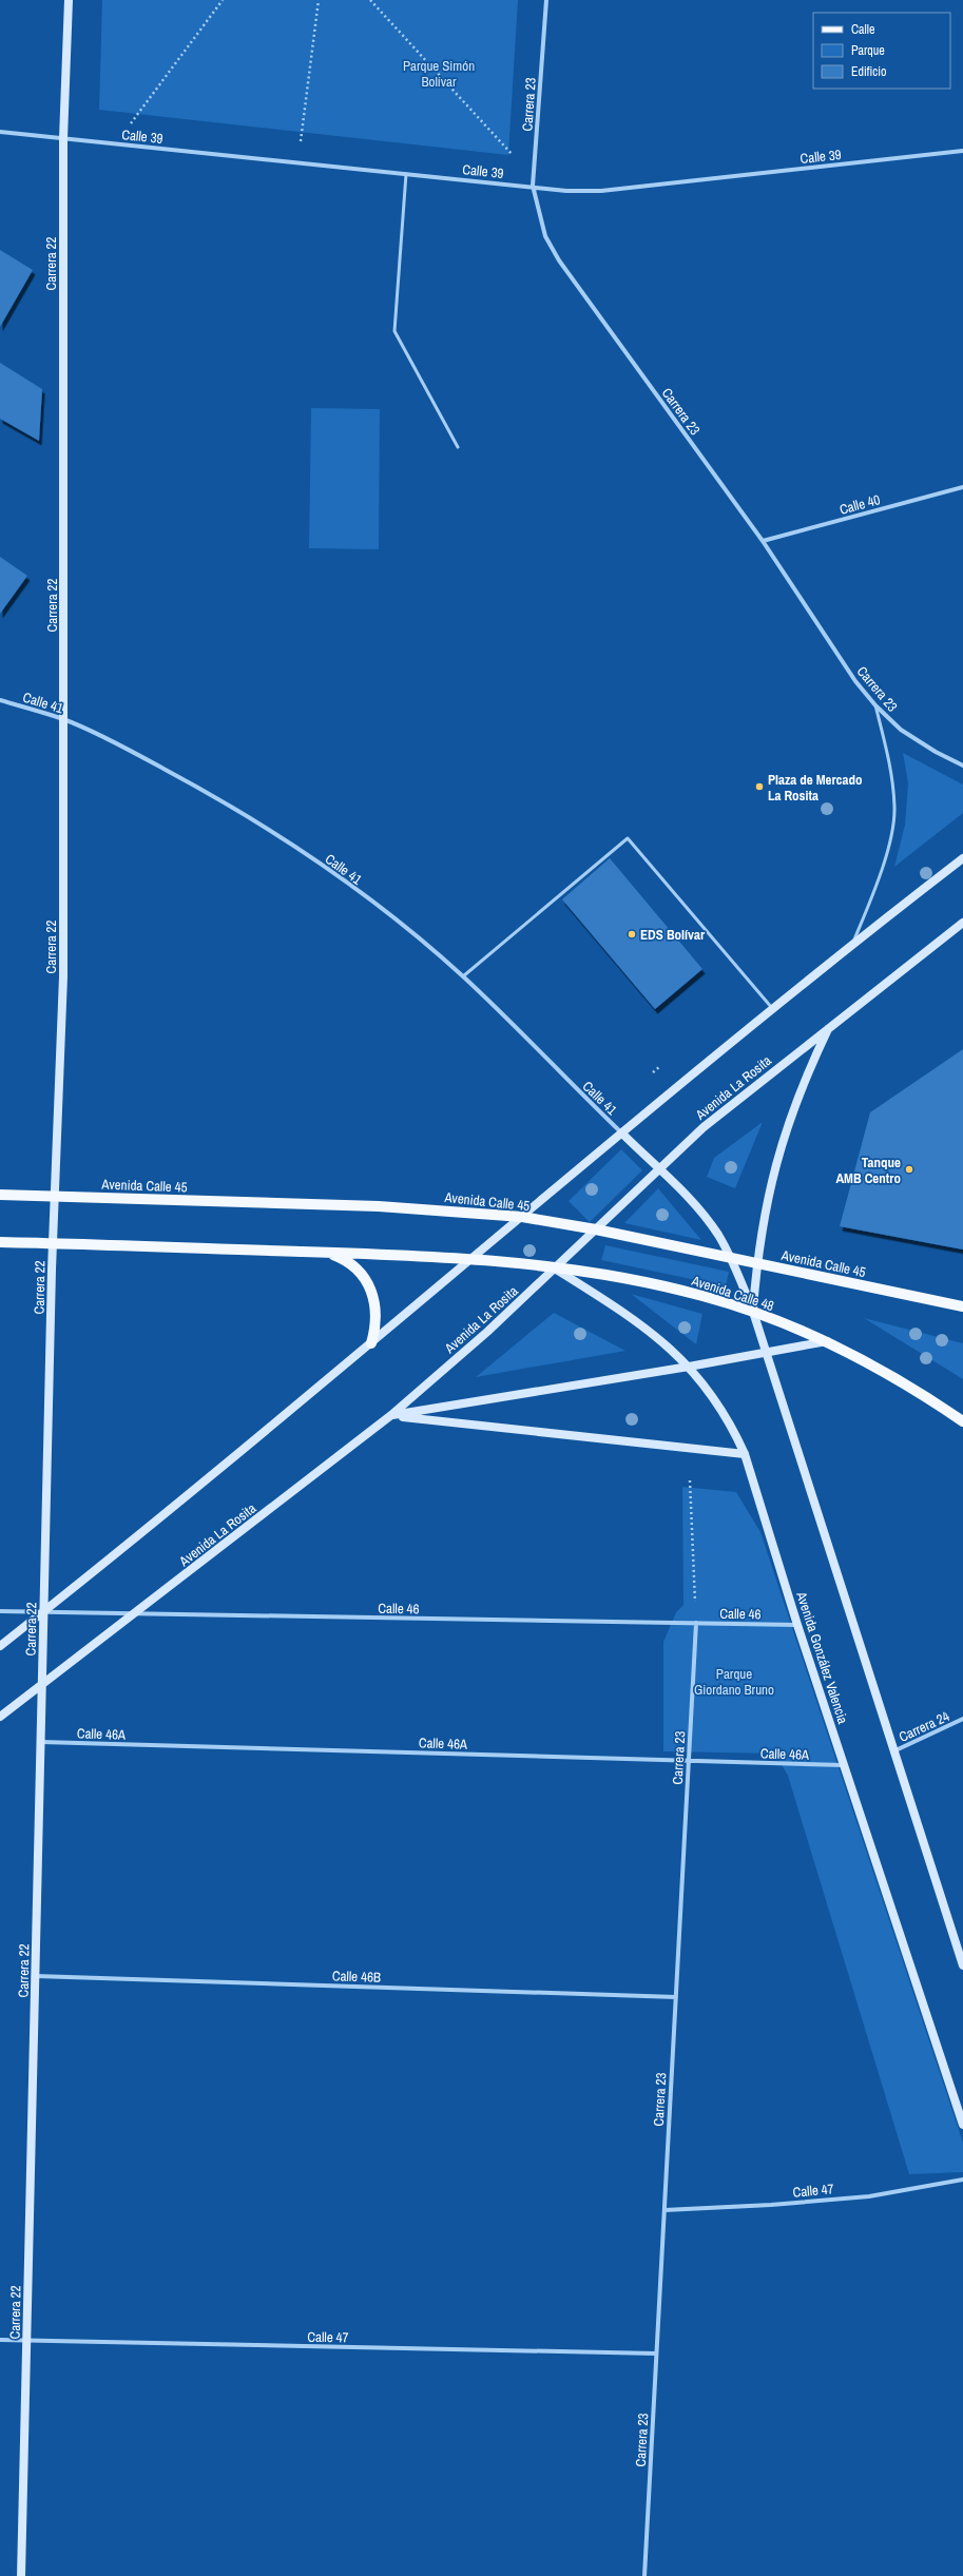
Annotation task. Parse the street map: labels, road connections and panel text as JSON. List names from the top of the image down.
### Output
{
  "streets": {
    "main road": ["Avenida Calle 45", "Avenida Calle 48"],
    "street": [
      "Carrera 23",
      "Calle 39",
      "Carrera 22",
      "Calle 40",
      "Calle 41",
      "Avenida La Rosita",
      "Calle 46",
      "Avenida González Valencia",
      "Carrera 24",
      "Calle 46A",
      "Calle 46B",
      "Calle 47"
    ]
  },
  "crossings": [
    ["Carrera 23", "Calle 39"],
    ["Carrera 23", "Calle 40"],
    ["Carrera 23", "Calle 46"],
    ["Carrera 23", "Calle 46A"],
    ["Carrera 23", "Calle 46B"],
    ["Carrera 23", "Calle 47"],
    ["Calle 39", "Carrera 22"],
    ["Carrera 22", "Calle 41"],
    ["Carrera 22", "Avenida La Rosita"],
    ["Carrera 22", "Avenida Calle 45"],
    ["Carrera 22", "Calle 46"],
    ["Carrera 22", "Calle 46A"],
    ["Carrera 22", "Calle 46B"],
    ["Carrera 22", "Calle 47"],
    ["Avenida La Rosita", "Avenida Calle 45"],
    ["Avenida La Rosita", "Avenida Calle 48"],
    ["Avenida La Rosita", "Calle 46"],
    ["Avenida La Rosita", "Avenida González Valencia"],
    ["Avenida Calle 48", "Avenida González Valencia"],
    ["Calle 46", "Avenida González Valencia"],
    ["Avenida González Valencia", "Calle 46A"]
  ],
  "parks": ["Parque Simón Bolívar", "Parque Giordano Bruno"],
  "places": ["Plaza de Mercado La Rosita", "EDS Bolívar", "Tanque AMB Centro"],
  "legend": ["Calle", "Parque", "Edificio"]
}
